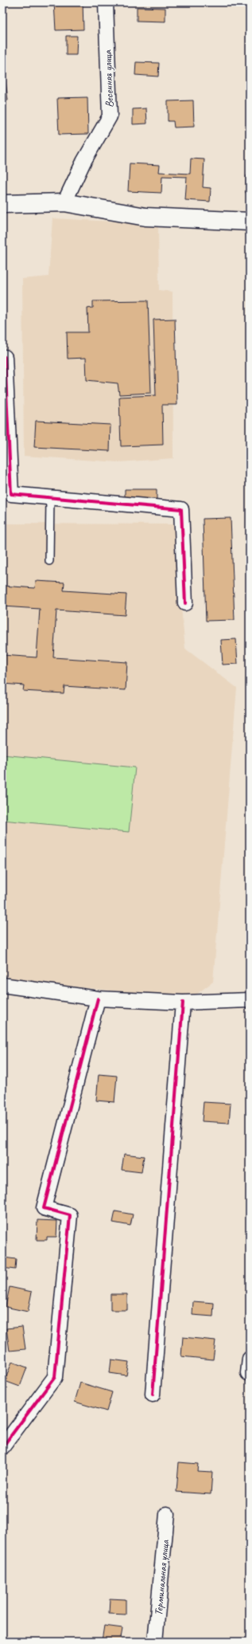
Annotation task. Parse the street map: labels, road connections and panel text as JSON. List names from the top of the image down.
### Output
{
  "streets": {
    "street": ["Весенняя улица", "Терминальная улица"]
  }
}
